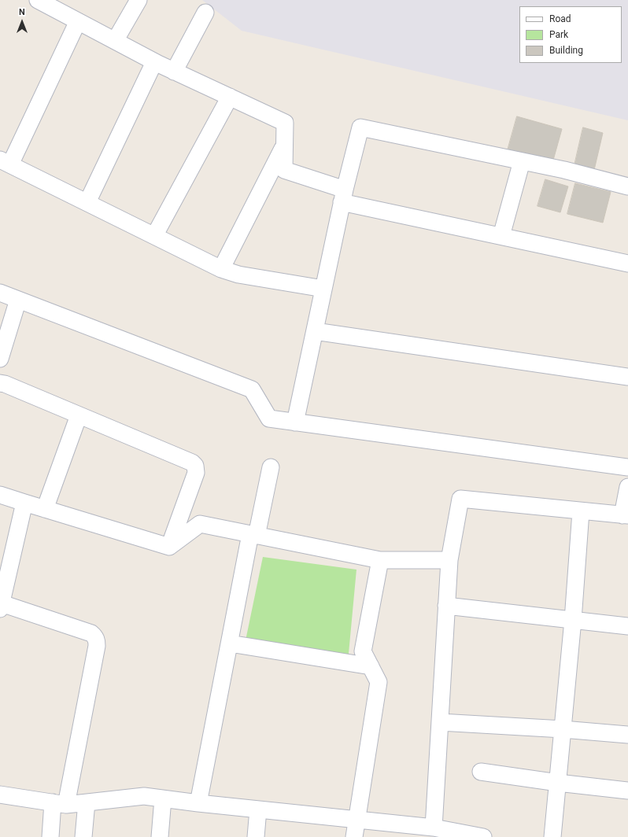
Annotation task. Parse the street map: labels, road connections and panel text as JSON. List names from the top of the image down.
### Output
{
  "legend": ["Road", "Park", "Building"],
  "north": "top"
}
